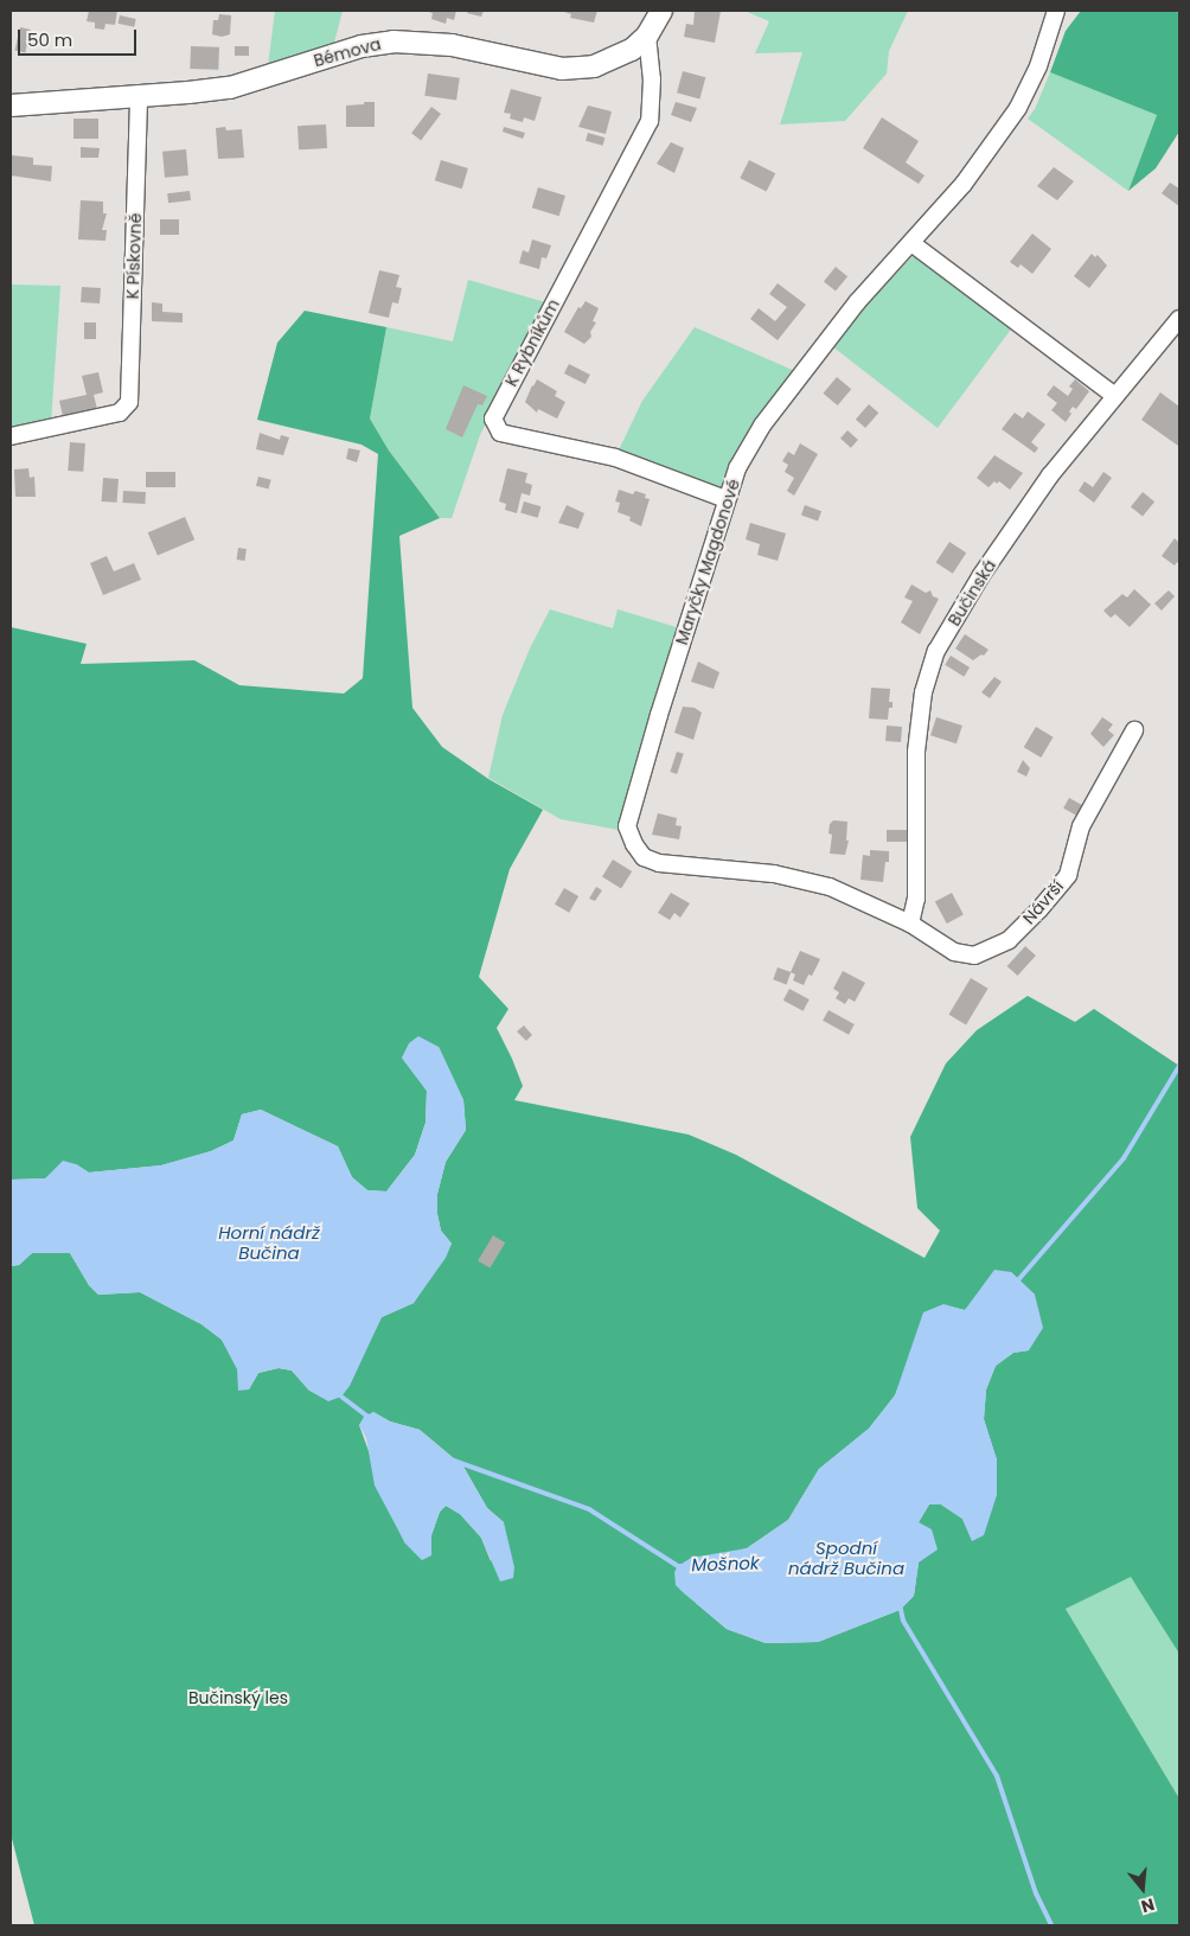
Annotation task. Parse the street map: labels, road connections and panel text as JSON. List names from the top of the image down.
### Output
{
  "streets": {
    "street": [
      "Bémova",
      "K Pískovně",
      "K Rybníkům",
      "Maryčky Magdonové",
      "Bučinská",
      "Návrší"
    ]
  },
  "crossings": [
    ["Bémova", "K Pískovně"],
    ["Bémova", "K Rybníkům"],
    ["K Rybníkům", "Maryčky Magdonové"],
    ["Maryčky Magdonové", "Bučinská"],
    ["Maryčky Magdonové", "Návrší"],
    ["Bučinská", "Návrší"]
  ],
  "water": ["Horní nádrž Bučina", "Spodní nádrž Bučina", "Mošnok"],
  "parks": ["Bučinský les"],
  "scale_bar": "50 m",
  "north": "bottom"
}
